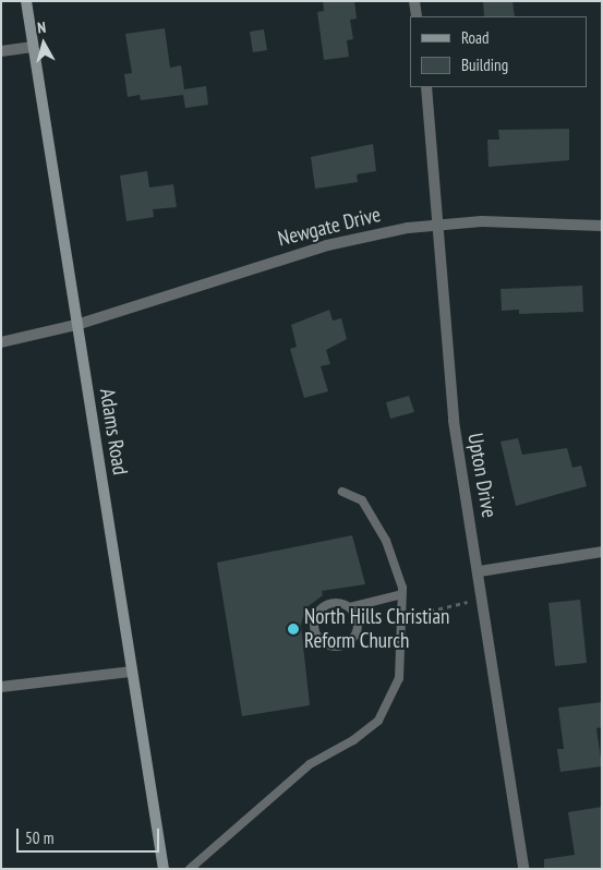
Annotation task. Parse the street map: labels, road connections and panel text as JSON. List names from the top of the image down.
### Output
{
  "streets": {
    "street": ["Newgate Drive", "Adams Road", "Upton Drive"]
  },
  "crossings": [
    ["Newgate Drive", "Adams Road"],
    ["Newgate Drive", "Upton Drive"]
  ],
  "places": ["North Hills Christian Reform Church"],
  "legend": ["Road", "Building"],
  "scale_bar": "50 m",
  "north": "top"
}
